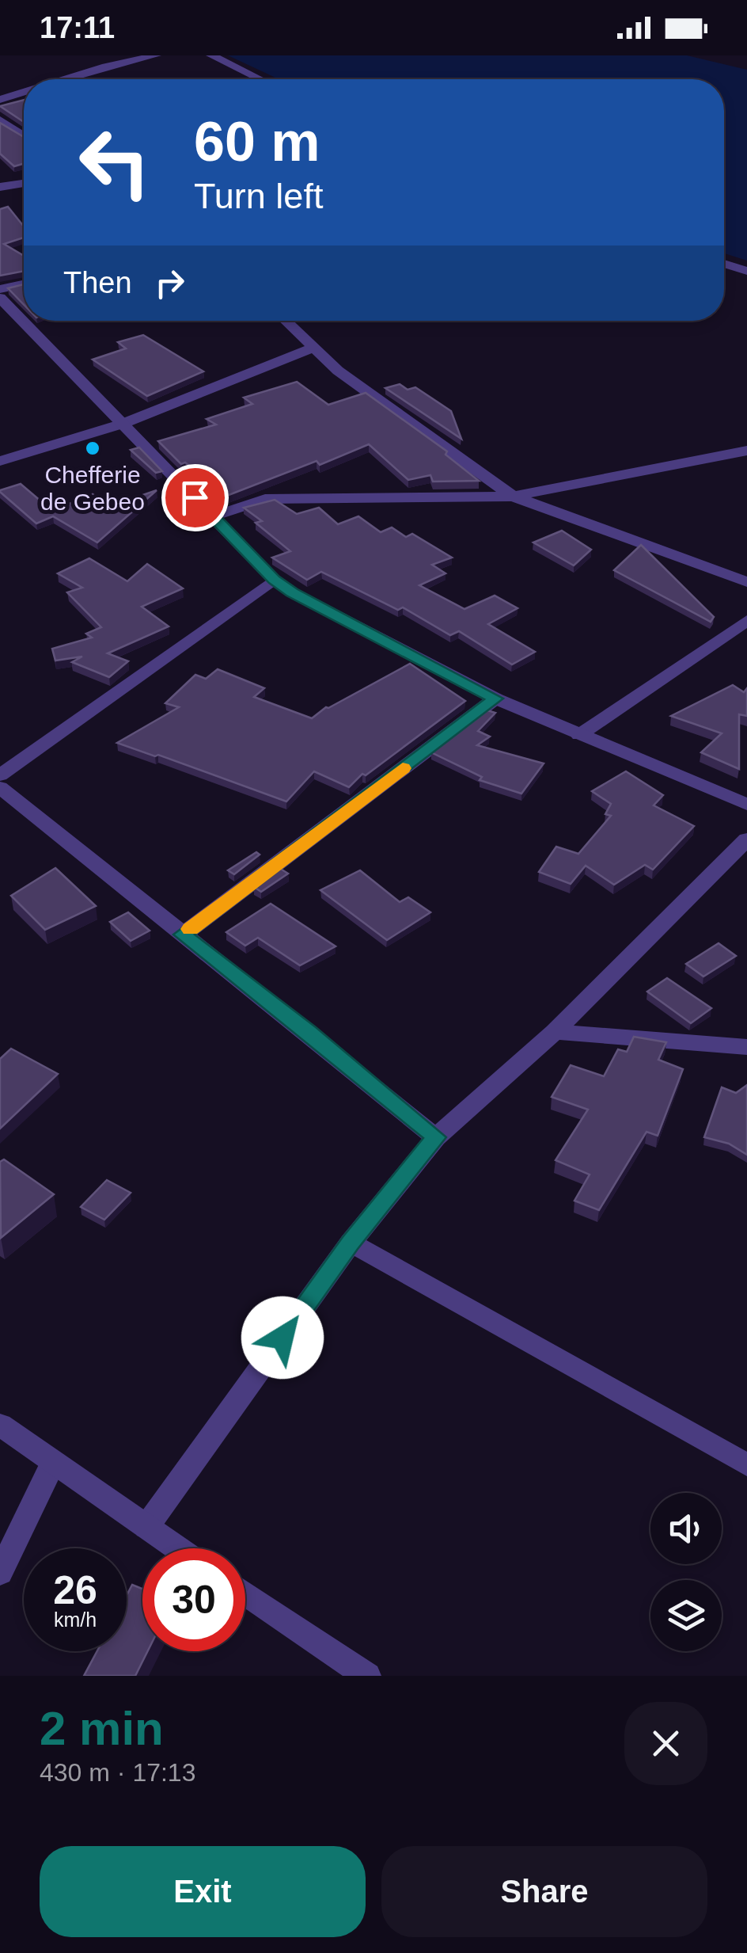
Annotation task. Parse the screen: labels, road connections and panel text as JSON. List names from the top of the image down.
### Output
{
  "places": ["Chefferie de Gebeo"],
  "page": {
    "status": "17:11",
    "turn": ["60 m", "Turn left"],
    "then": "Then",
    "speed": "26 km/h",
    "limit": "30",
    "heading": ["2 min", "430 m · 17:13"],
    "buttons": ["Exit", "Share"]
  }
}
